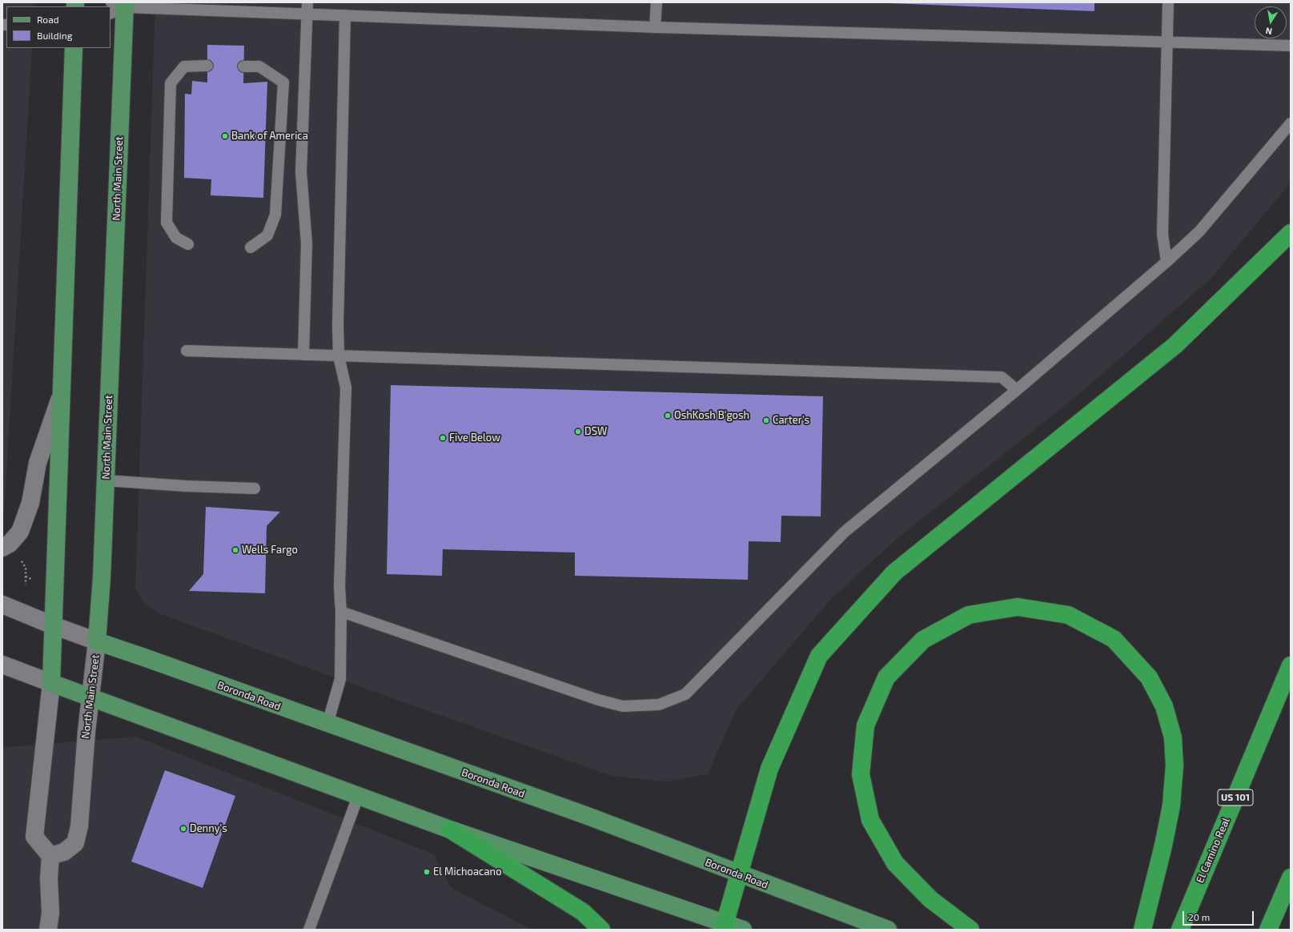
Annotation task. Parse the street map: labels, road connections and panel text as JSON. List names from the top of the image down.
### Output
{
  "streets": {
    "highway": ["US 101", "El Camino Real"],
    "main road": ["North Main Street", "Boronda Road"]
  },
  "crossings": [
    ["North Main Street", "Boronda Road"]
  ],
  "places": [
    "Bank of America",
    "OshKosh B'gosh",
    "Carter's",
    "DSW",
    "Five Below",
    "Wells Fargo",
    "Denny's",
    "El Michoacano"
  ],
  "legend": ["Road", "Building"],
  "scale_bar": "20 m",
  "north": "bottom"
}
